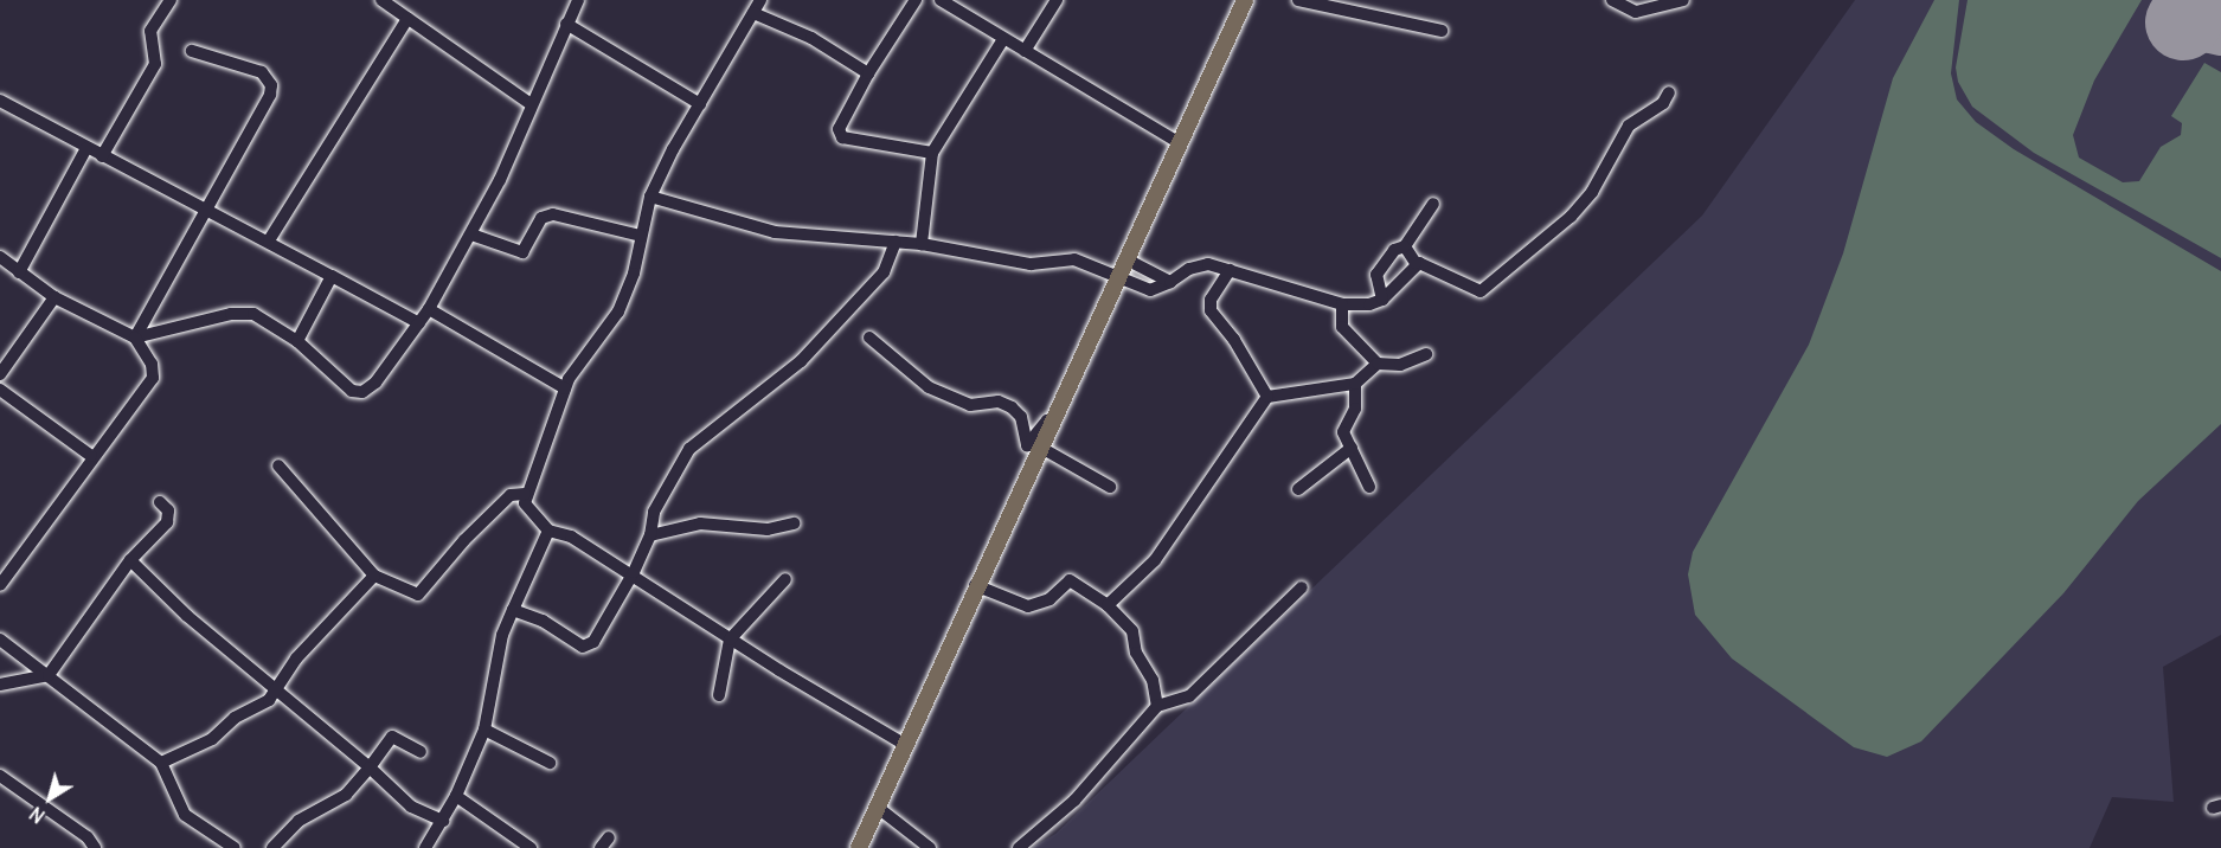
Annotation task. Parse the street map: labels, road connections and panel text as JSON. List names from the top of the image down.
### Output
{
  "north": "bottom left"
}
